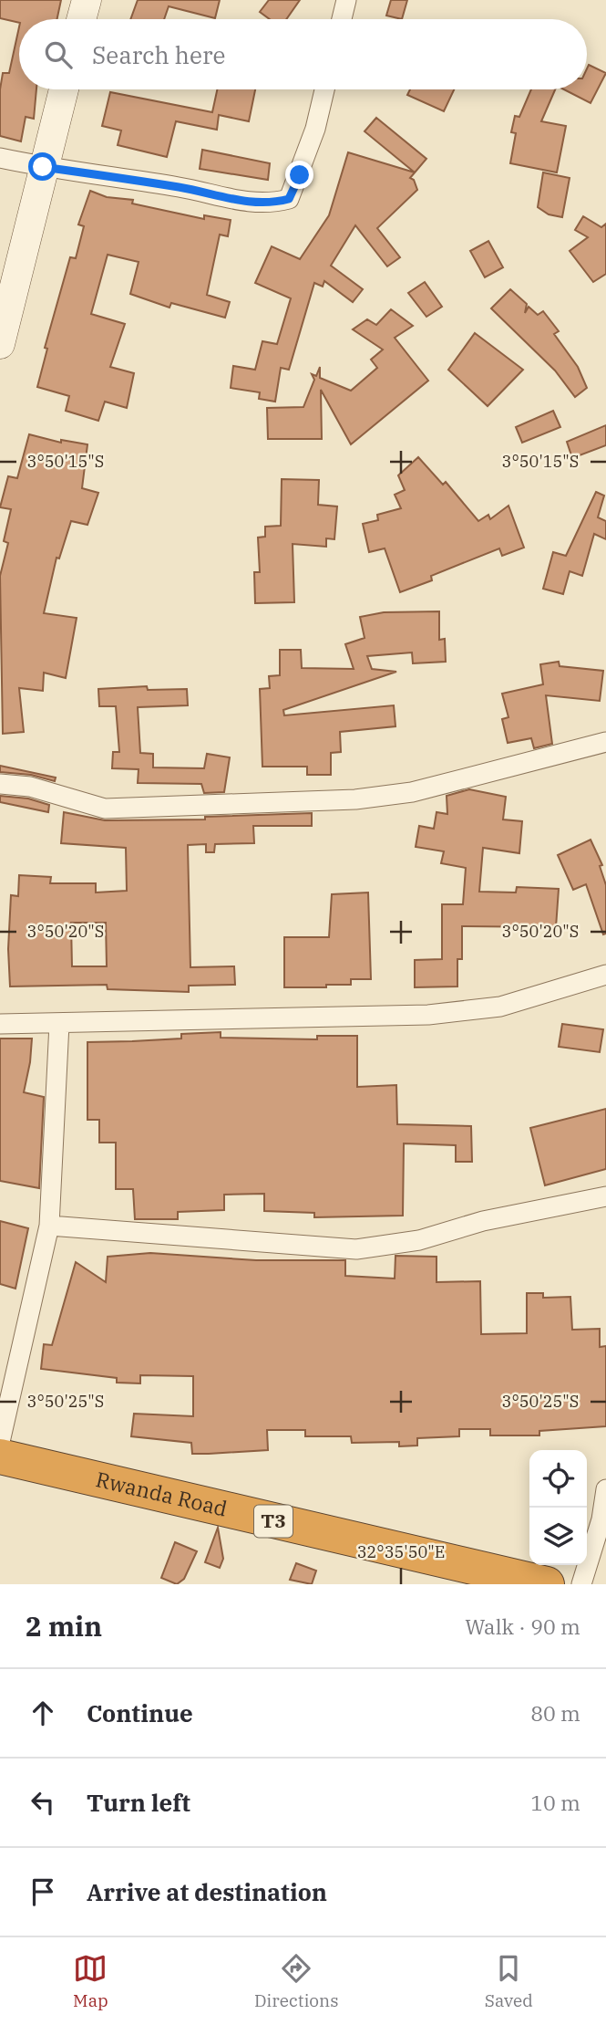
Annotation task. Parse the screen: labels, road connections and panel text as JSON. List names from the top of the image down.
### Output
{
  "streets": {
    "highway": ["Rwanda Road", "T3"]
  },
  "page": {
    "search": "Search here",
    "heading": ["2 min", "Walk · 90 m"],
    "list": [
      ["Continue", "80 m"],
      ["Turn left", "10 m"],
      "Arrive at destination"
    ],
    "nav": ["Map", "Directions", "Saved"]
  },
  "coordinates": [
    "3°50'15\"S",
    "3°50'20\"S",
    "3°50'25\"S",
    "32°35'50\"E"
  ]
}
